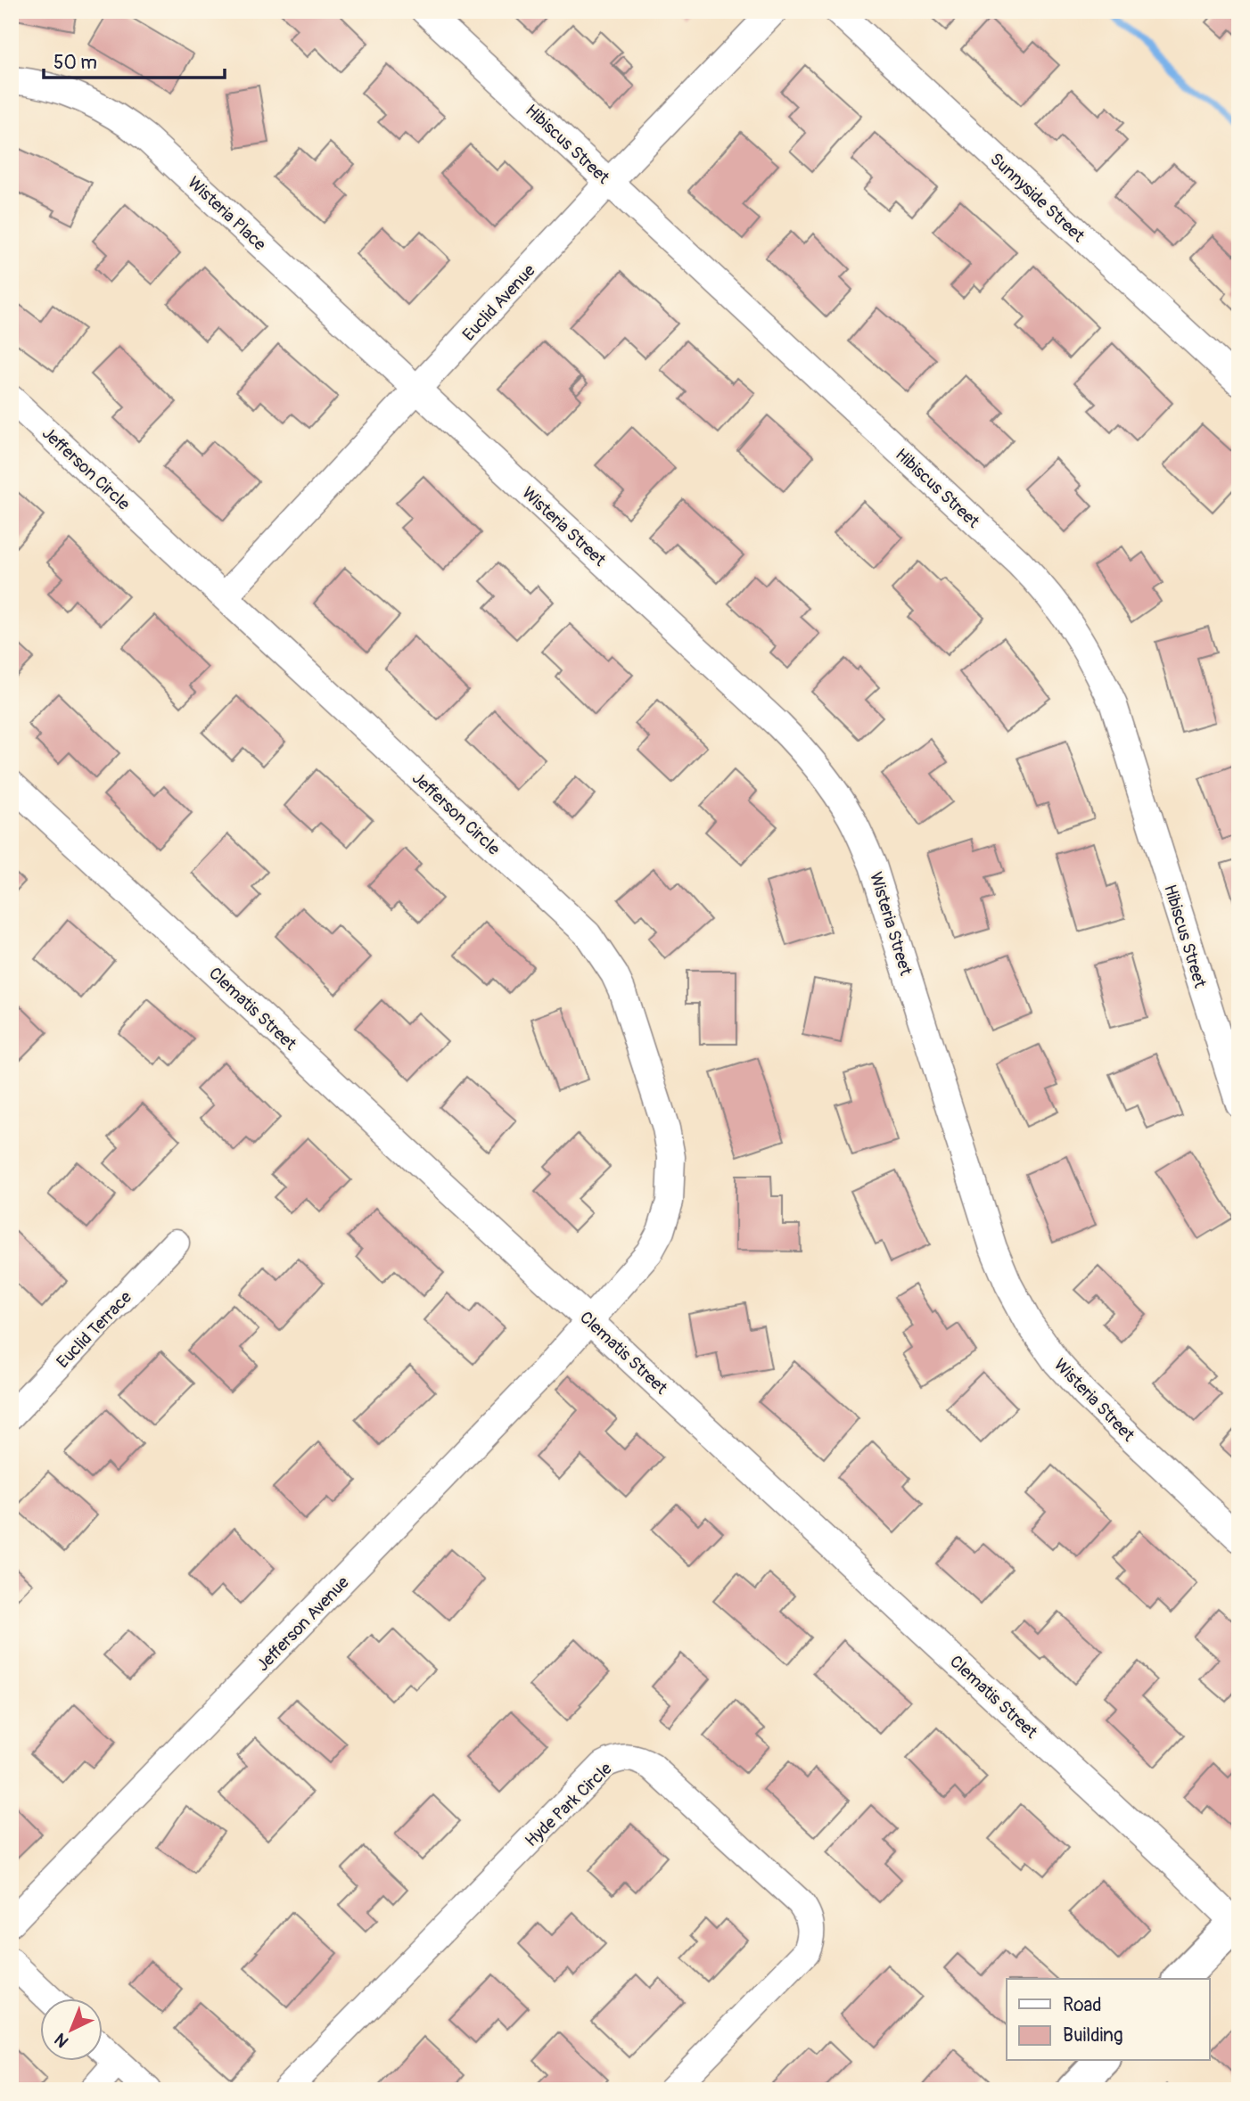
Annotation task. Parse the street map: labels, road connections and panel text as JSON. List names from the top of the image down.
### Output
{
  "streets": {
    "street": [
      "Hibiscus Street",
      "Sunnyside Street",
      "Wisteria Place",
      "Euclid Avenue",
      "Jefferson Circle",
      "Wisteria Street",
      "Clematis Street",
      "Euclid Terrace",
      "Jefferson Avenue",
      "Hyde Park Circle"
    ]
  },
  "crossings": [
    ["Hibiscus Street", "Euclid Avenue"],
    ["Wisteria Place", "Euclid Avenue"],
    ["Wisteria Place", "Wisteria Street"],
    ["Euclid Avenue", "Jefferson Circle"],
    ["Euclid Avenue", "Wisteria Street"],
    ["Jefferson Circle", "Clematis Street"],
    ["Jefferson Circle", "Jefferson Avenue"],
    ["Clematis Street", "Jefferson Avenue"]
  ],
  "legend": ["Road", "Building"],
  "scale_bar": "50 m",
  "north": "bottom left"
}
